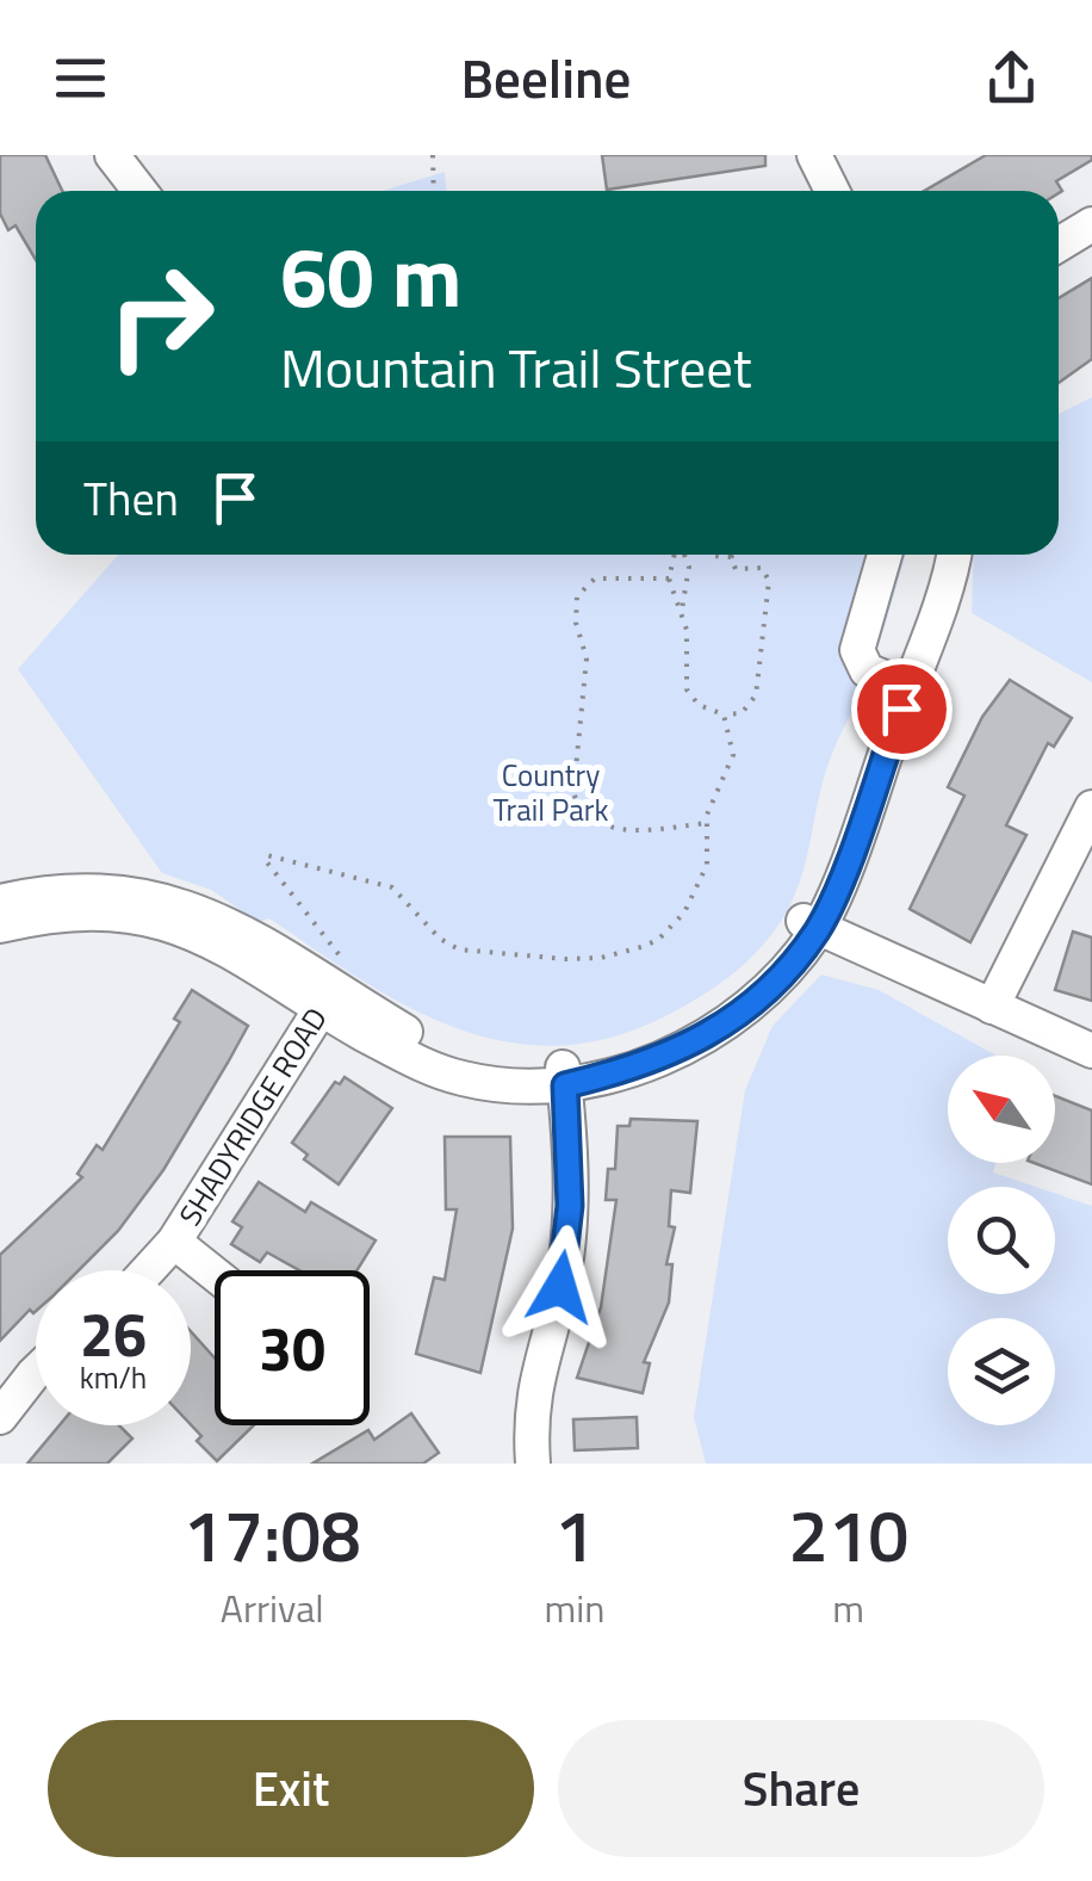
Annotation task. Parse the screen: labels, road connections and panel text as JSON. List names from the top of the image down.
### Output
{
  "streets": {
    "street": ["SHADYRIDGE ROAD"]
  },
  "parks": ["Country Trail Park"],
  "north": "top left",
  "page": {
    "header": "Beeline",
    "turn": ["60 m", "Mountain Trail Street"],
    "then": "Then",
    "speed": "26 km/h",
    "limit": "30",
    "eta": [
      "17:08",
      "Arrival",
      "1",
      "min",
      "210",
      "m"
    ],
    "buttons": ["Exit", "Share"]
  }
}
